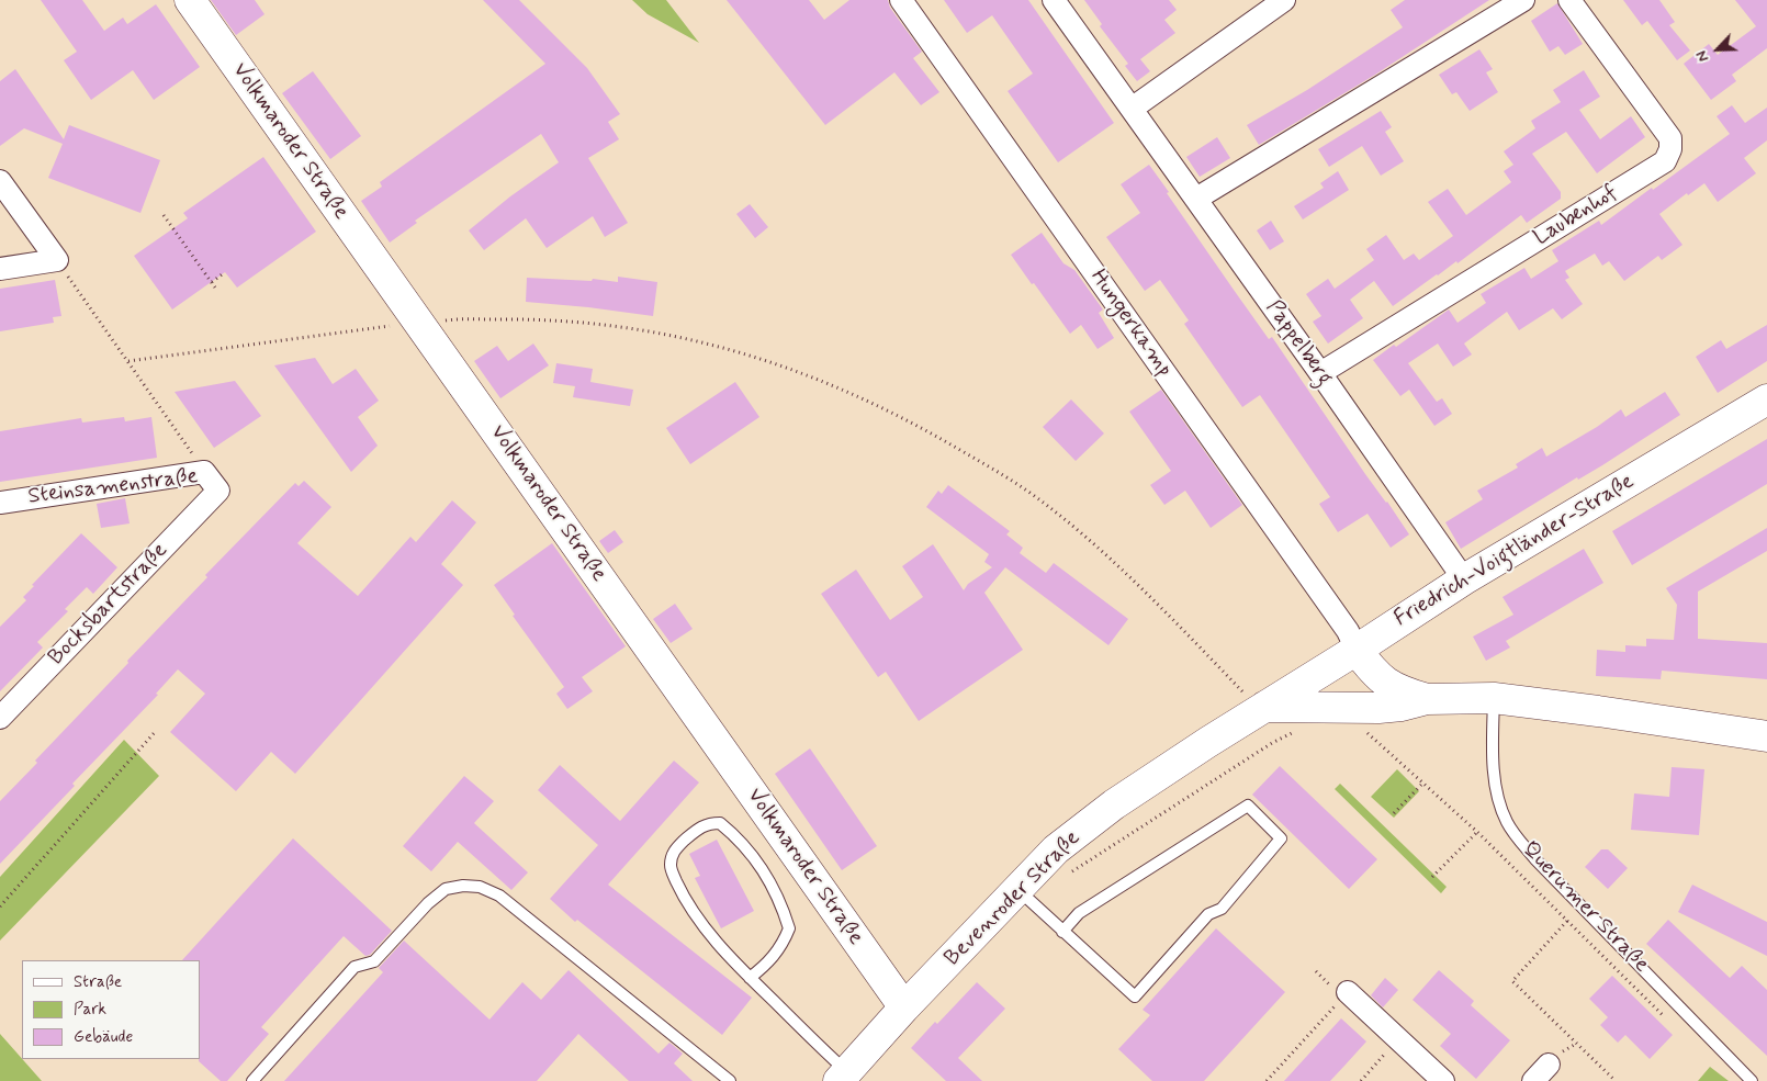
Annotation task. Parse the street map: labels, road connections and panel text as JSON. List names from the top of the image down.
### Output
{
  "streets": {
    "street": [
      "Volkmaroder Straße",
      "Laubenhof",
      "Hungerkamp",
      "Pappelberg",
      "Steinsamenstraße",
      "Friedrich-Voigtländer-Straße",
      "Bocksbartstraße",
      "Bevenroder Straße"
    ],
    "lane": ["Querumer Straße"]
  },
  "crossings": [
    ["Volkmaroder Straße", "Bevenroder Straße"],
    ["Laubenhof", "Pappelberg"],
    ["Hungerkamp", "Friedrich-Voigtländer-Straße"],
    ["Pappelberg", "Friedrich-Voigtländer-Straße"],
    ["Steinsamenstraße", "Bocksbartstraße"],
    ["Friedrich-Voigtländer-Straße", "Bevenroder Straße"]
  ],
  "legend": ["Straße", "Park", "Gebäude"],
  "north": "bottom left"
}
